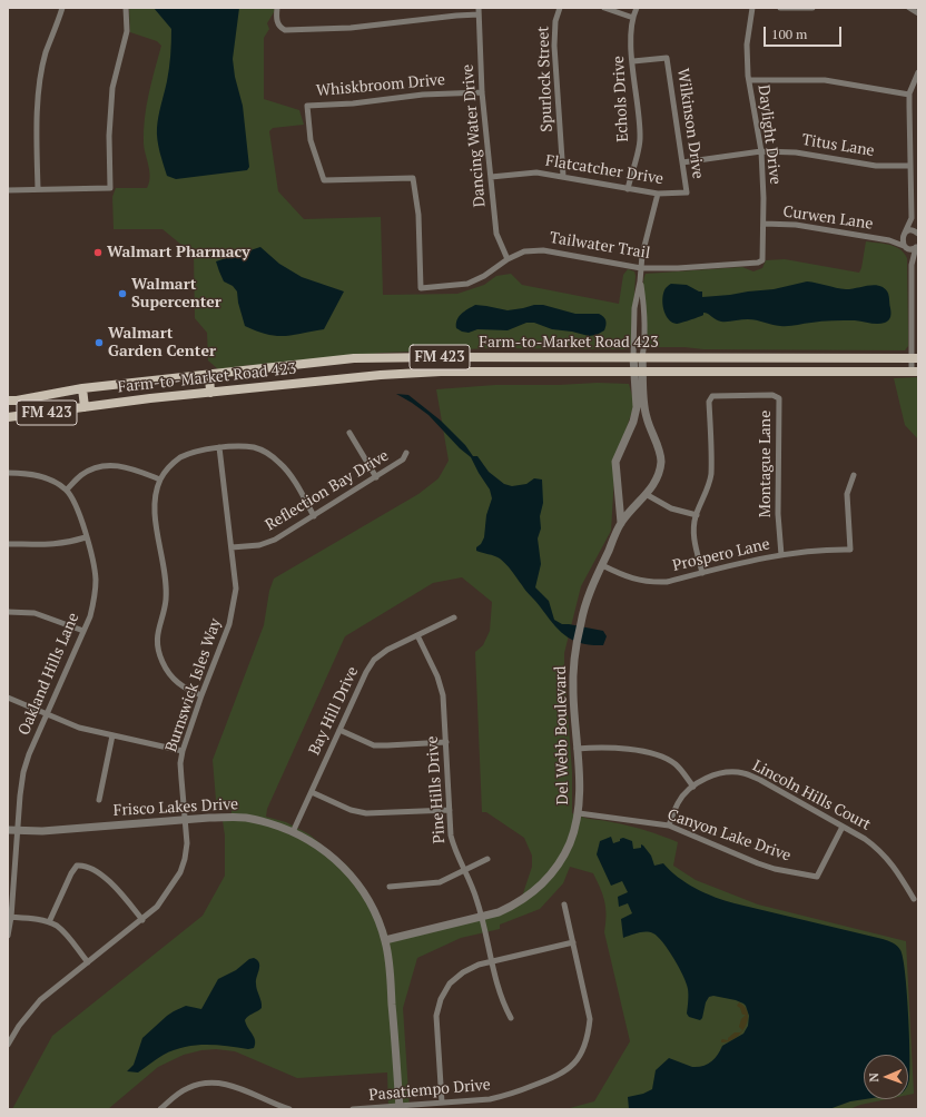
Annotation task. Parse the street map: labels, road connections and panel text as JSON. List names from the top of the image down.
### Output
{
  "streets": {
    "main road": ["Farm-to-Market Road 423", "FM 423"],
    "street": [
      "Spurlock Street",
      "Whiskbroom Drive",
      "Echols Drive",
      "Wilkinson Drive",
      "Daylight Drive",
      "Dancing Water Drive",
      "Titus Lane",
      "Flatcatcher Drive",
      "Curwen Lane",
      "Tailwater Trail",
      "Montague Lane",
      "Reflection Bay Drive",
      "Prospero Lane",
      "Oakland Hills Lane",
      "Burnswick Isles Way",
      "Bay Hill Drive",
      "Del Webb Boulevard",
      "Pine Hills Drive",
      "Lincoln Hills Court",
      "Frisco Lakes Drive",
      "Canyon Lake Drive",
      "Pasatiempo Drive"
    ]
  },
  "crossings": [
    ["Spurlock Street", "Flatcatcher Drive"],
    ["Whiskbroom Drive", "Dancing Water Drive"],
    ["Whiskbroom Drive", "Tailwater Trail"],
    ["Echols Drive", "Wilkinson Drive"],
    ["Echols Drive", "Flatcatcher Drive"],
    ["Wilkinson Drive", "Titus Lane"],
    ["Wilkinson Drive", "Flatcatcher Drive"],
    ["Daylight Drive", "Titus Lane"],
    ["Daylight Drive", "Curwen Lane"],
    ["Daylight Drive", "Tailwater Trail"],
    ["Dancing Water Drive", "Flatcatcher Drive"],
    ["Dancing Water Drive", "Tailwater Trail"],
    ["Flatcatcher Drive", "Del Webb Boulevard"],
    ["Tailwater Trail", "Del Webb Boulevard"],
    ["Farm-to-Market Road 423", "Del Webb Boulevard"],
    ["Montague Lane", "Prospero Lane"],
    ["Reflection Bay Drive", "Burnswick Isles Way"],
    ["Prospero Lane", "Del Webb Boulevard"],
    ["Oakland Hills Lane", "Frisco Lakes Drive"],
    ["Burnswick Isles Way", "Frisco Lakes Drive"],
    ["Bay Hill Drive", "Pine Hills Drive"],
    ["Bay Hill Drive", "Frisco Lakes Drive"],
    ["Del Webb Boulevard", "Pine Hills Drive"],
    ["Del Webb Boulevard", "Frisco Lakes Drive"],
    ["Del Webb Boulevard", "Canyon Lake Drive"],
    ["Lincoln Hills Court", "Canyon Lake Drive"],
    ["Frisco Lakes Drive", "Pasatiempo Drive"]
  ],
  "places": ["Walmart Pharmacy", "Walmart Supercenter", "Walmart Garden Center"],
  "scale_bar": "100 m",
  "north": "left"
}
